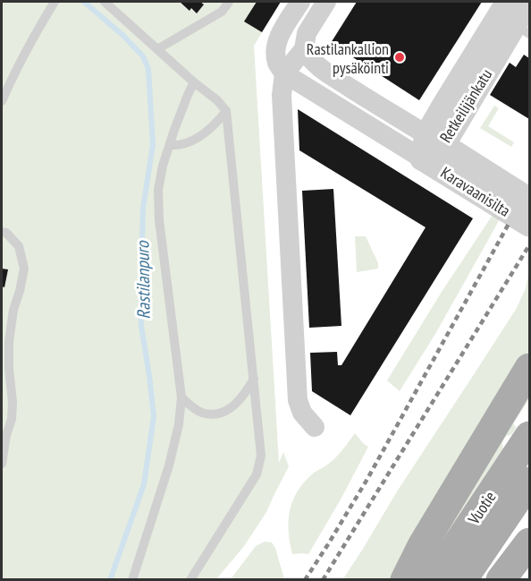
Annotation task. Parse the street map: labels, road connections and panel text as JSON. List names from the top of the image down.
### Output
{
  "streets": {
    "main road": ["Vuotie"],
    "street": ["Retkeilijänkatu", "Karavaanisilta"]
  },
  "crossings": [
    ["Retkeilijänkatu", "Karavaanisilta"]
  ],
  "water": ["Rastilanpuro"],
  "places": ["Rastilankallion pysäköinti"]
}
